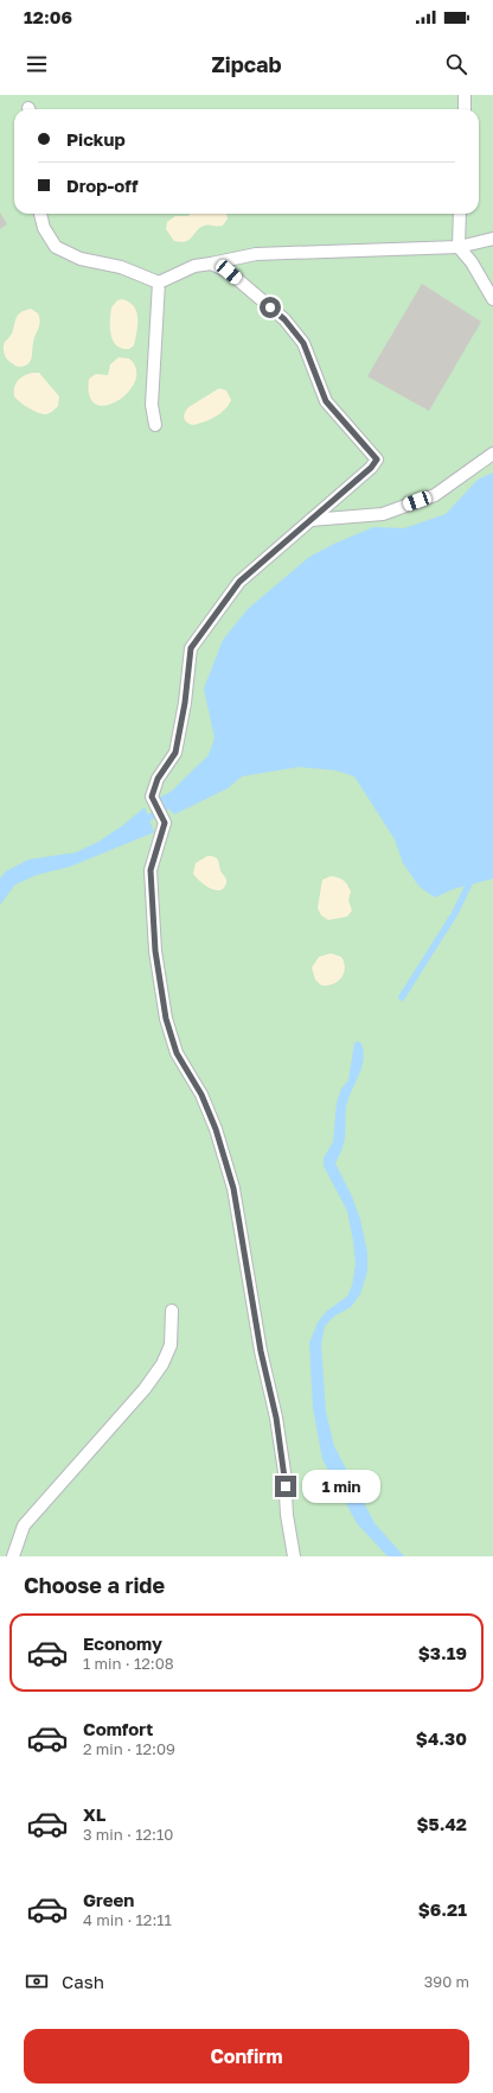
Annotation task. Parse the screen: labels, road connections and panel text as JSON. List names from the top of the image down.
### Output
{
  "page": {
    "status": "12:06",
    "header": "Zipcab",
    "banner": ["Pickup", "Drop-off"],
    "bubble": "1 min",
    "heading": "Choose a ride",
    "list": [
      {
        "name": "Economy",
        "note": "1 min · 12:08",
        "value": "$3.19"
      },
      {
        "name": "Comfort",
        "note": "2 min · 12:09",
        "value": "$4.30"
      },
      {
        "name": "XL",
        "note": "3 min · 12:10",
        "value": "$5.42"
      },
      {
        "name": "Green",
        "note": "4 min · 12:11",
        "value": "$6.21"
      }
    ],
    "pay": ["Cash", "390 m"],
    "buttons": "Confirm"
  }
}
